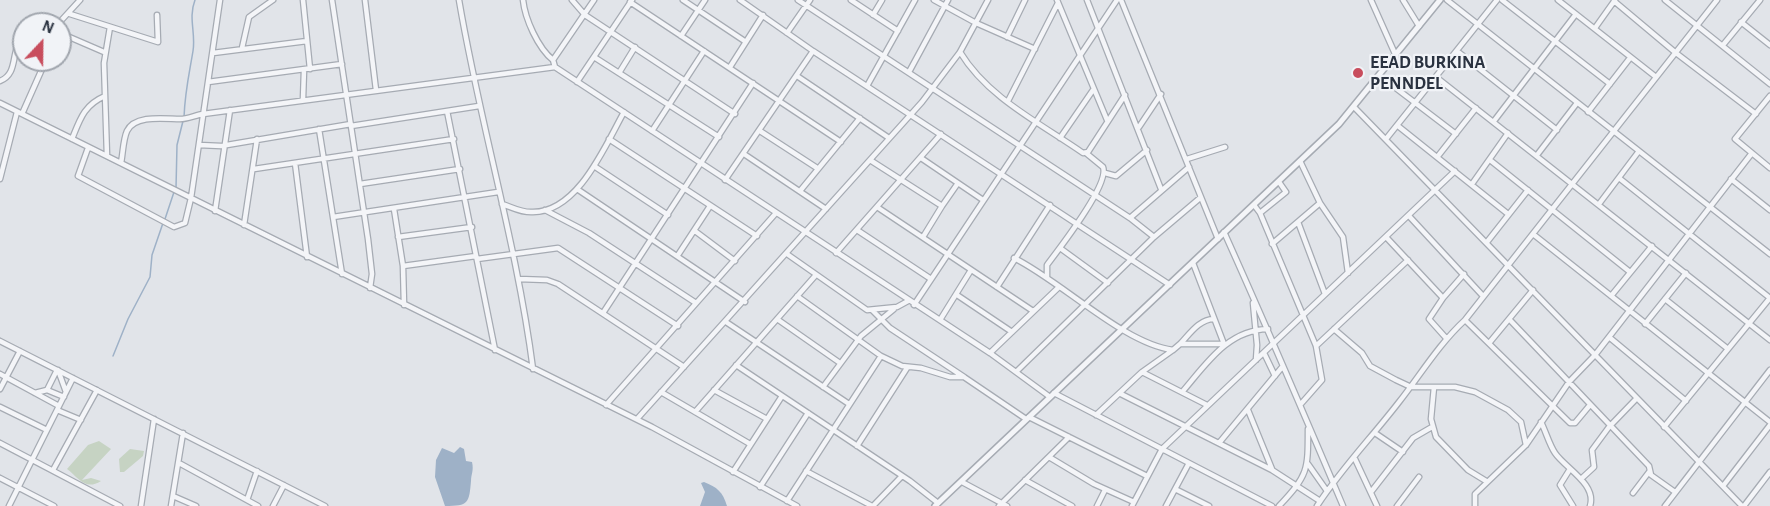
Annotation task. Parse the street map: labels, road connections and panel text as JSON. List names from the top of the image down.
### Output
{
  "places": ["EEAD BURKINA PENNDEL"],
  "north": "top"
}
